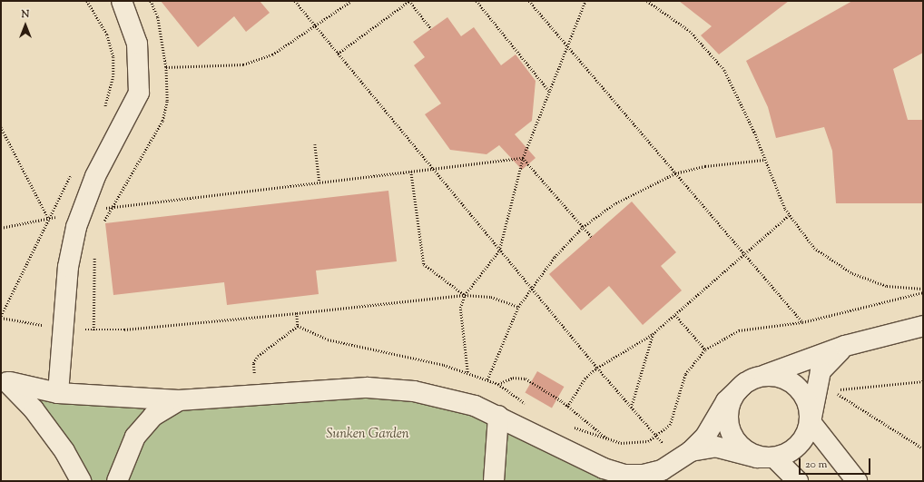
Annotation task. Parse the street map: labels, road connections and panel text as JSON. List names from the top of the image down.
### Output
{
  "parks": ["Sunken Garden"],
  "scale_bar": "20 m",
  "north": "top"
}
